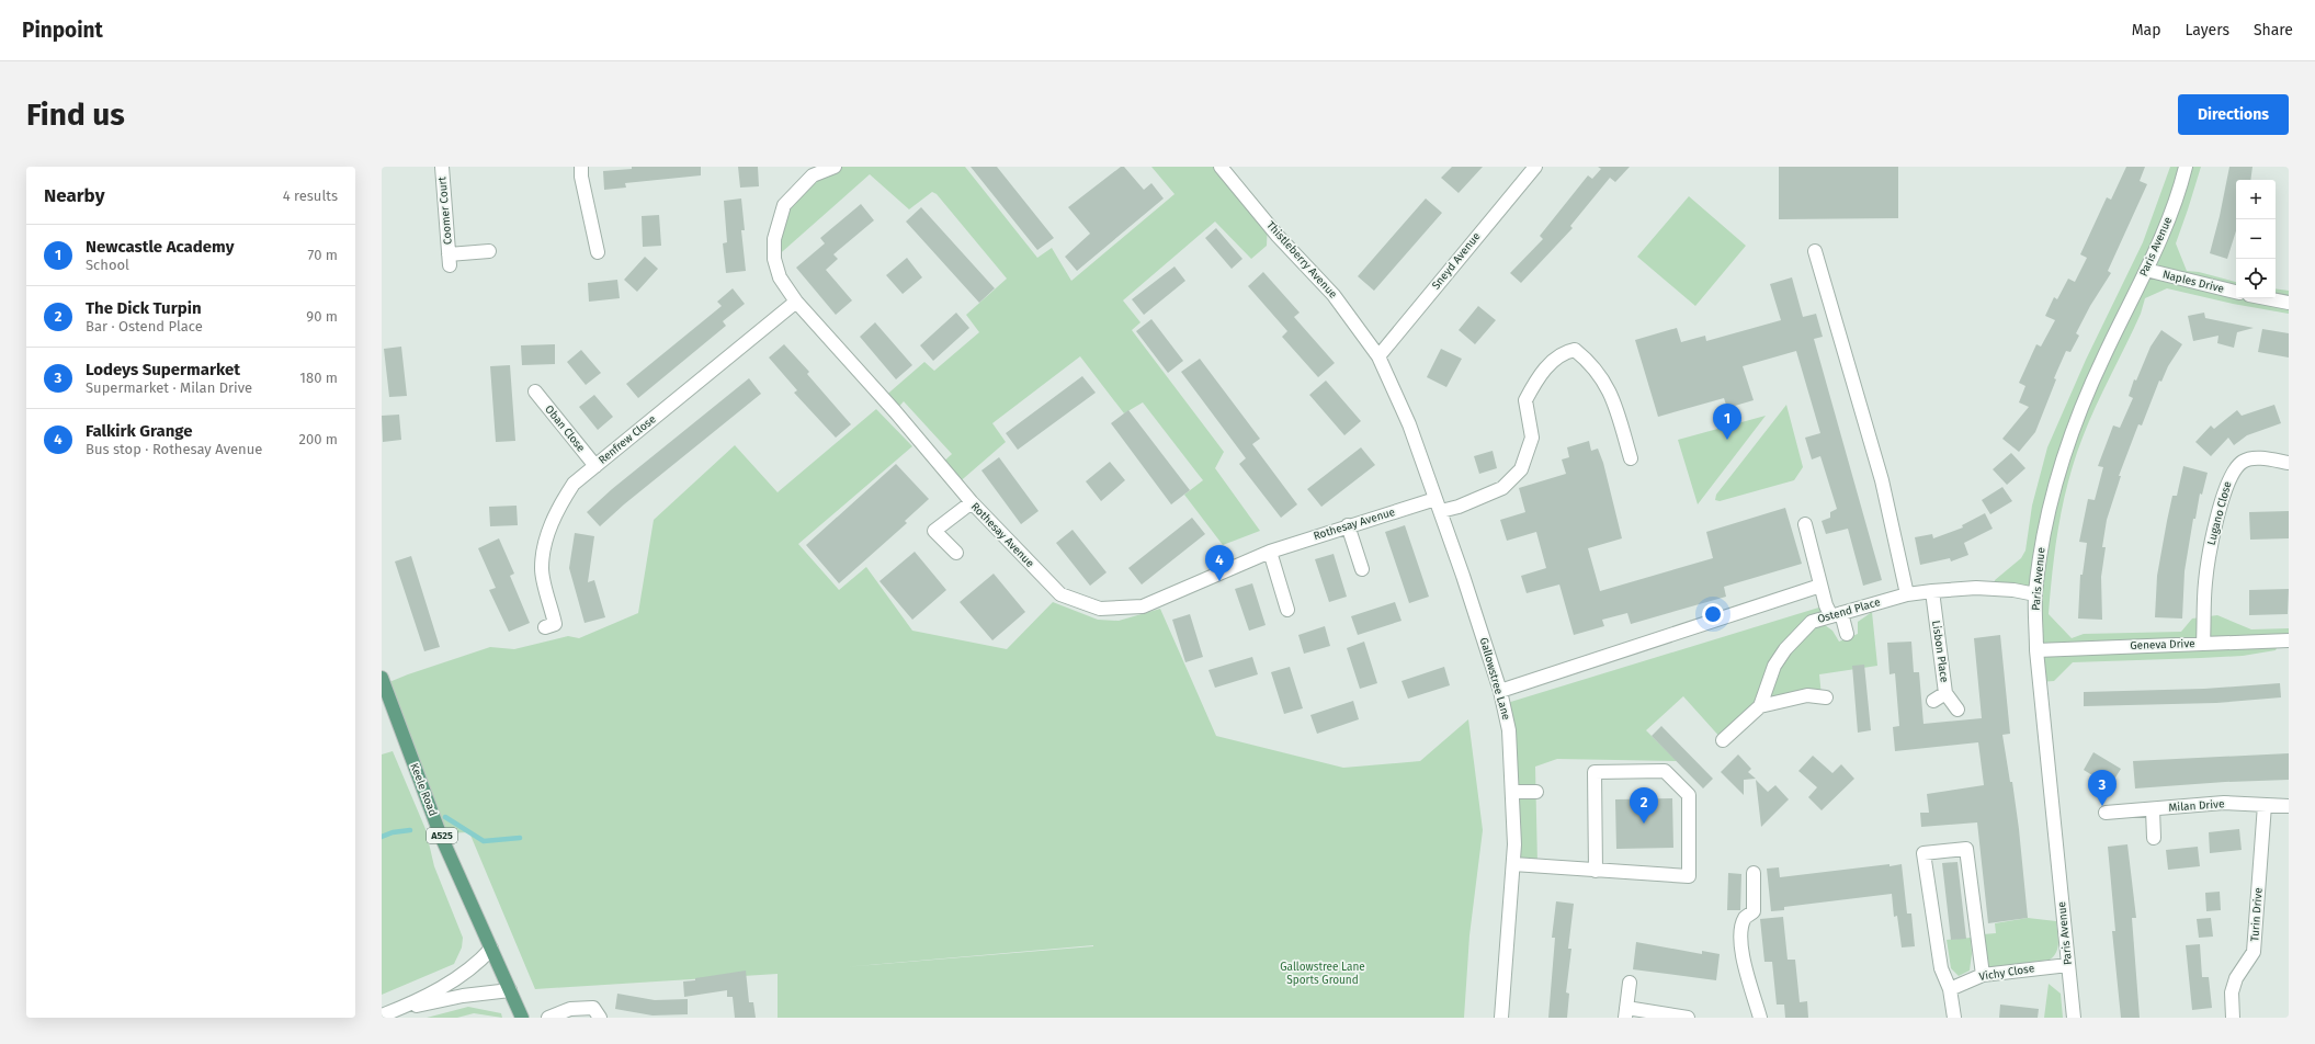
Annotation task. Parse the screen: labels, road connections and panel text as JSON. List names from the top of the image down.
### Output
{
  "streets": {
    "main road": ["Keele Road", "A525"],
    "street": [
      "Coomer Court",
      "Paris Avenue",
      "Thistleberry Avenue",
      "Sneyd Avenue",
      "Naples Drive",
      "Oban Close",
      "Renfrew Close",
      "Lugano Close",
      "Rothesay Avenue",
      "Ostend Place",
      "Geneva Drive",
      "Lisbon Place",
      "Gallowstree Lane",
      "Milan Drive",
      "Turin Drive",
      "Vichy Close"
    ]
  },
  "crossings": [
    ["Paris Avenue", "Naples Drive"],
    ["Paris Avenue", "Ostend Place"],
    ["Paris Avenue", "Geneva Drive"],
    ["Paris Avenue", "Vichy Close"],
    ["Thistleberry Avenue", "Sneyd Avenue"],
    ["Thistleberry Avenue", "Gallowstree Lane"],
    ["Sneyd Avenue", "Gallowstree Lane"],
    ["Oban Close", "Renfrew Close"],
    ["Renfrew Close", "Rothesay Avenue"],
    ["Lugano Close", "Geneva Drive"],
    ["Rothesay Avenue", "Gallowstree Lane"],
    ["Ostend Place", "Lisbon Place"],
    ["Milan Drive", "Turin Drive"]
  ],
  "parks": ["Gallowstree Lane Sports Ground"],
  "page": {
    "header": "Pinpoint",
    "nav": ["Map", "Layers", "Share"],
    "buttons": "Directions",
    "title": "Find us",
    "heading": ["Nearby", "4 results"],
    "map_buttons": ["+", "−"],
    "list": [
      {
        "mark": "1",
        "name": "Newcastle Academy",
        "note": "School",
        "value": "70 m"
      },
      {
        "mark": "2",
        "name": "The Dick Turpin",
        "note": "Bar · Ostend Place",
        "value": "90 m"
      },
      {
        "mark": "3",
        "name": "Lodeys Supermarket",
        "note": "Supermarket · Milan Drive",
        "value": "180 m"
      },
      {
        "mark": "4",
        "name": "Falkirk Grange",
        "note": "Bus stop · Rothesay Avenue",
        "value": "200 m"
      }
    ],
    "pins": [
      "1",
      "4",
      "3",
      "2"
    ]
  }
}
